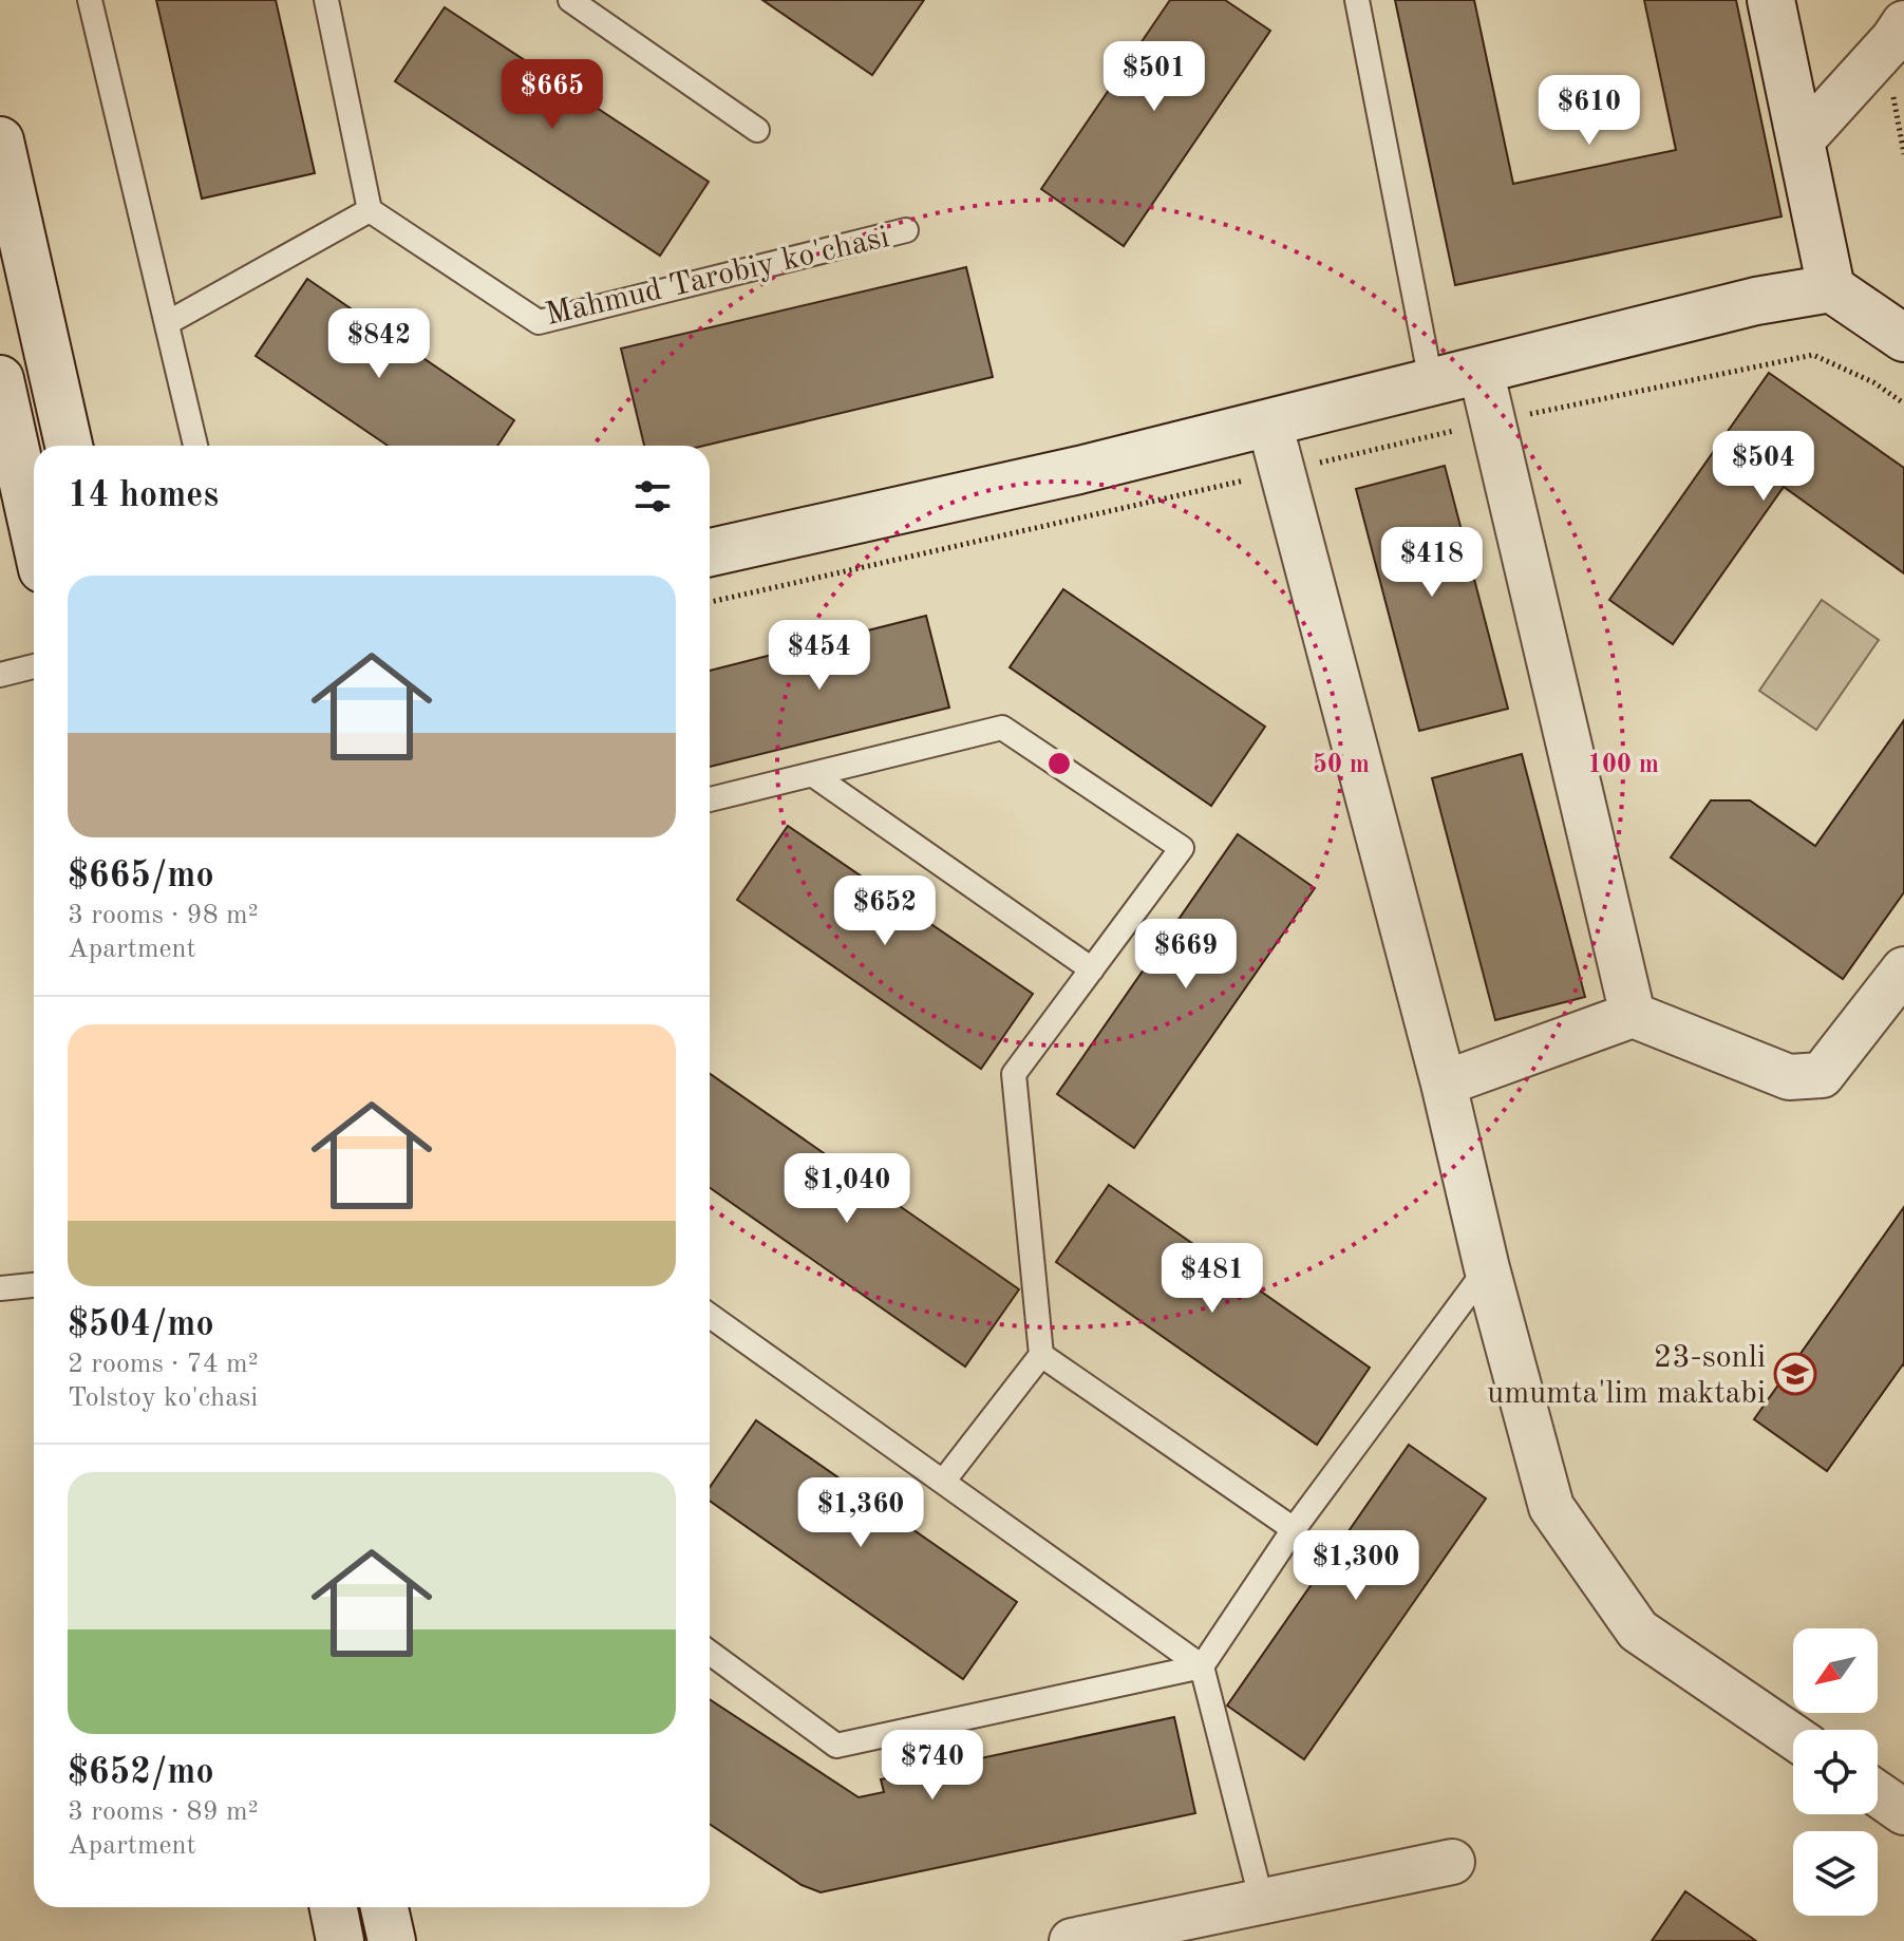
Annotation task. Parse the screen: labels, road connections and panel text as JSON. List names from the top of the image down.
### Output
{
  "streets": {
    "lane": ["Mahmud Tarobiy ko'chasi"]
  },
  "places": {
    "school or university": ["23-sonli umumta'lim maktabi"]
  },
  "north": "bottom left",
  "page": {
    "price": [
      "$501",
      "$665",
      "$610",
      "$842",
      "$504",
      "$418",
      "$454",
      "$652",
      "$669",
      "$1,040",
      "$481",
      "$1,360",
      "$1,300",
      "$740"
    ],
    "heading": "14 homes",
    "list": [
      {
        "name": "$665/mo",
        "note": "3 rooms · 98 m² · Apartment"
      },
      {
        "name": "$504/mo",
        "note": "2 rooms · 74 m² · Tolstoy ko'chasi"
      },
      {
        "name": "$652/mo",
        "note": "3 rooms · 89 m² · Apartment"
      }
    ]
  },
  "rings": ["50 m", "100 m"]
}
